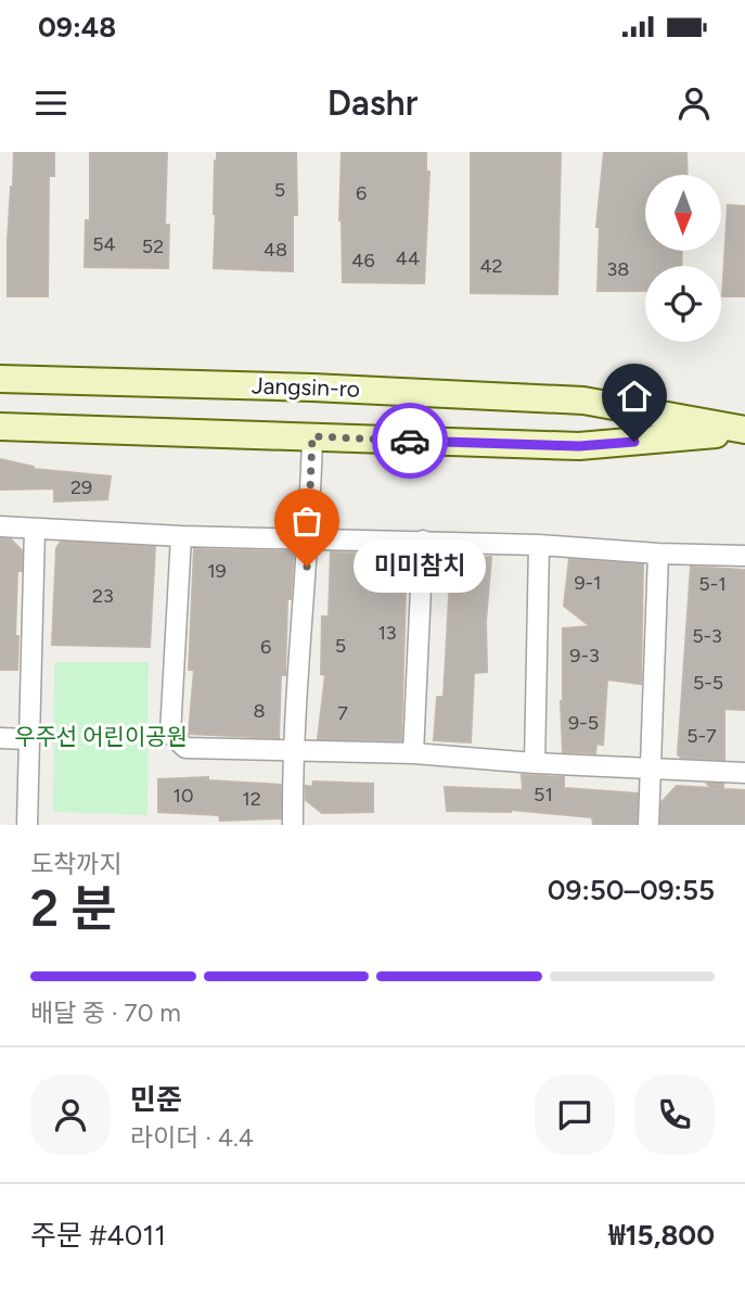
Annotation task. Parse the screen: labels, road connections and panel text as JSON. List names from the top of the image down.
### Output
{
  "streets": {
    "main road": ["Jangsin-ro"]
  },
  "parks": ["우주선 어린이공원"],
  "places": ["미미참치"],
  "house_numbers": [
    "5",
    "6",
    "54",
    "52",
    "48",
    "44",
    "46",
    "42",
    "38",
    "29",
    "19",
    "9-1",
    "5-1",
    "23",
    "13",
    "5-3",
    "5",
    "6",
    "9-3",
    "5-5",
    "8",
    "7",
    "9-5",
    "5-7",
    "51",
    "10",
    "12"
  ],
  "north": "bottom",
  "page": {
    "status": "09:48",
    "header": "Dashr",
    "bubble": "미미참치",
    "heading": ["2 분", "도착까지", "09:50–09:55"],
    "panel": [
      "민준",
      "라이더 · 4.4",
      "주문 #4011",
      "₩15,800"
    ],
    "bar": "배달 중 · 70 m"
  }
}
